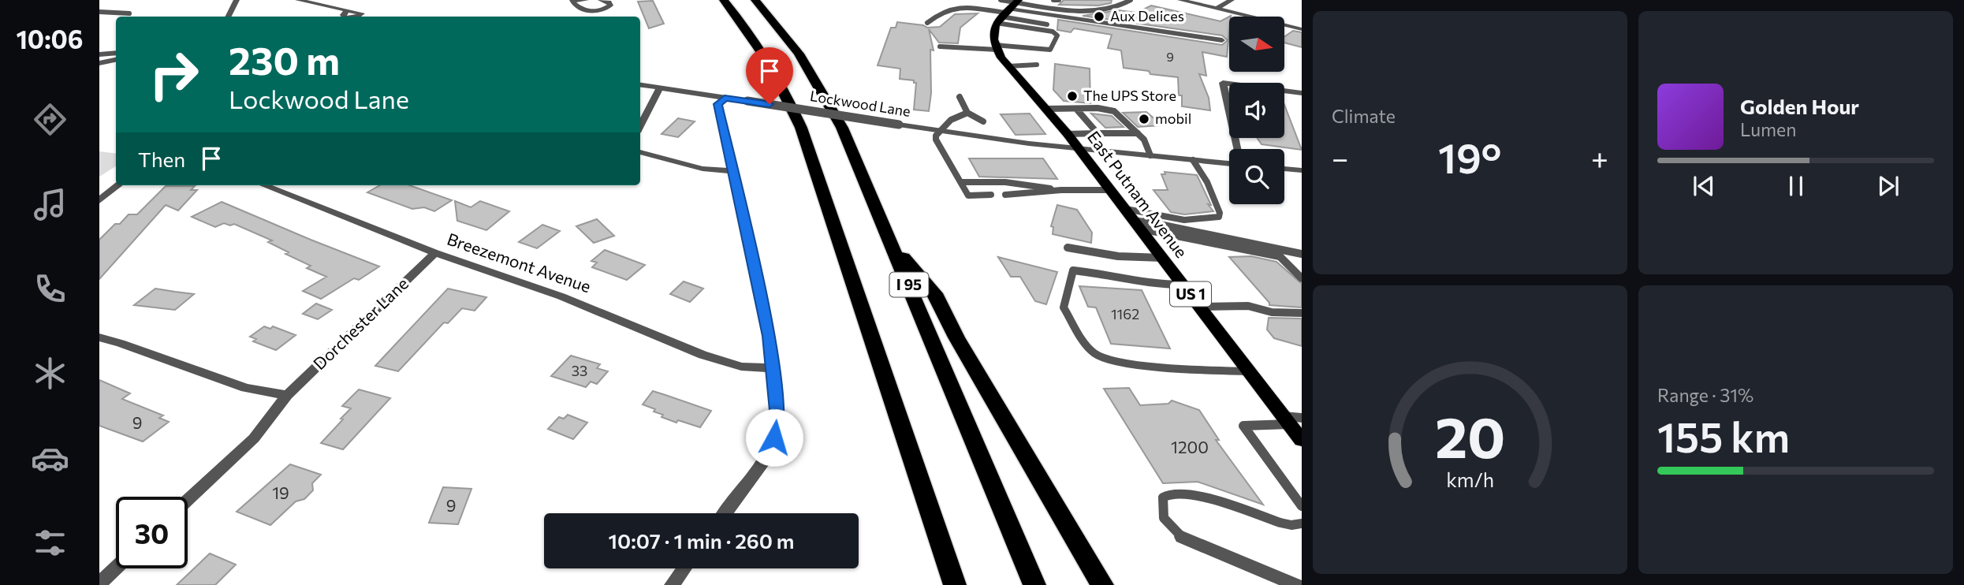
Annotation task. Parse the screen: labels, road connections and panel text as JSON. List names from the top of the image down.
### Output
{
  "streets": {
    "highway": ["I 95"],
    "main road": ["East Putnam Avenue", "US 1"],
    "street": ["Lockwood Lane", "Breezemont Avenue", "Dorchester Lane"]
  },
  "crossings": [
    ["Lockwood Lane", "East Putnam Avenue"],
    ["Breezemont Avenue", "Dorchester Lane"]
  ],
  "places": ["Aux Delices", "The UPS Store", "mobil"],
  "house_numbers": [
    "9",
    "1162",
    "33",
    "9",
    "1200",
    "19",
    "9"
  ],
  "north": "right",
  "page": {
    "tabs": "10:06",
    "tile": [
      "Climate",
      ["Range · 31%", "155 km"]
    ],
    "turn": ["230 m", "Lockwood Lane"],
    "song": ["Golden Hour", "Lumen"],
    "then": "Then",
    "heat": ["−", "19°", "+"],
    "limit": "30",
    "trip": "10:07 · 1 min · 260 m",
    "gauge": ["20", "km/h"]
  }
}
